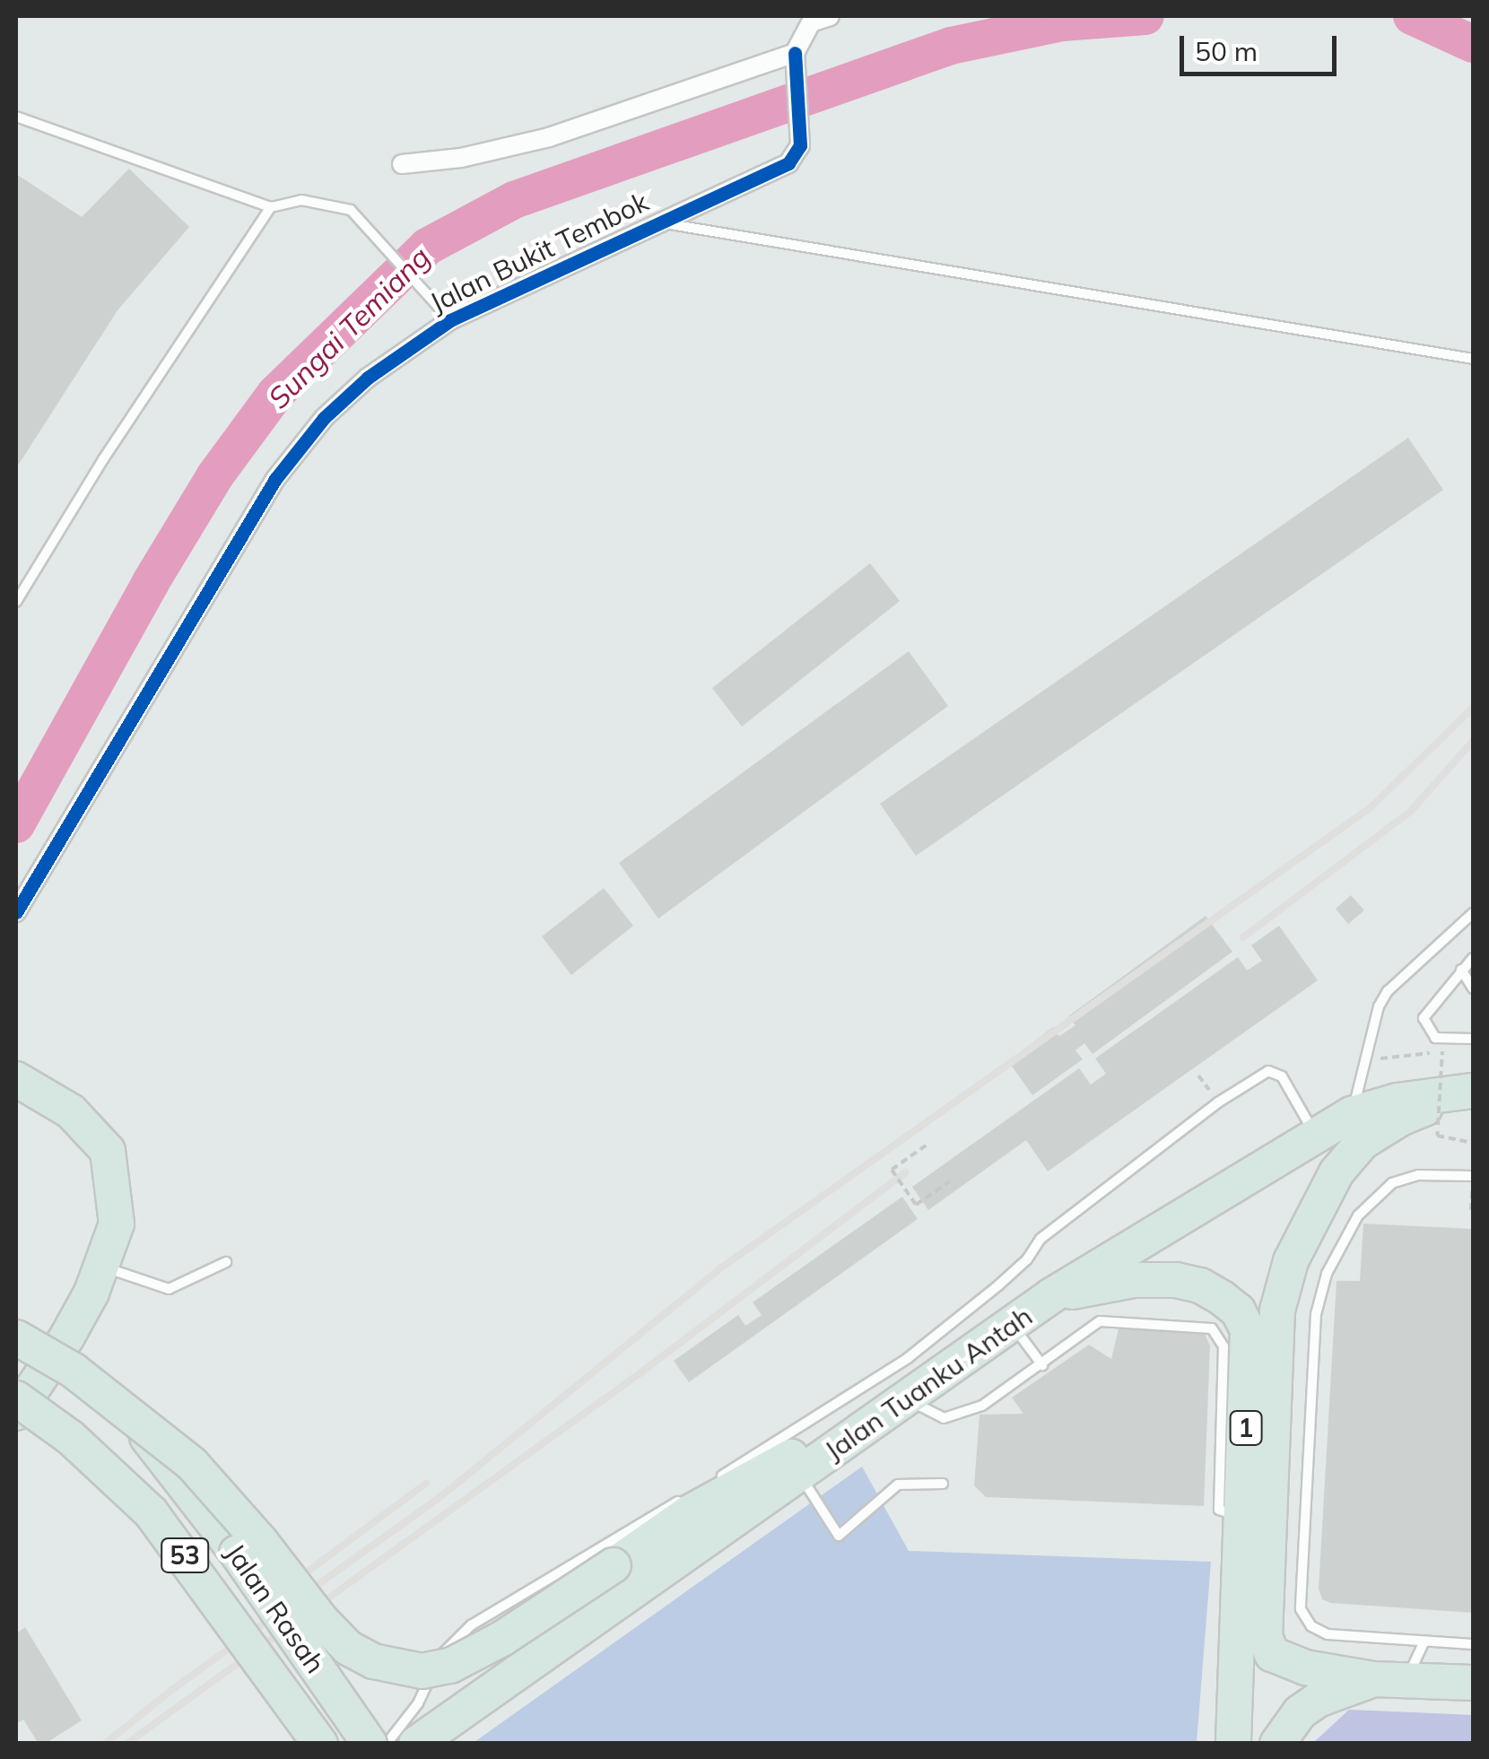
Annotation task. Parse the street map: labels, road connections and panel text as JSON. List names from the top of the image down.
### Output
{
  "streets": {
    "highway": [
      "Jalan Tuanku Antah",
      "1",
      "53",
      "Jalan Rasah"
    ],
    "street": ["Jalan Bukit Tembok"]
  },
  "crossings": [
    ["Jalan Tuanku Antah", "1"]
  ],
  "water": ["Sungai Temiang"],
  "scale_bar": "50 m"
}
